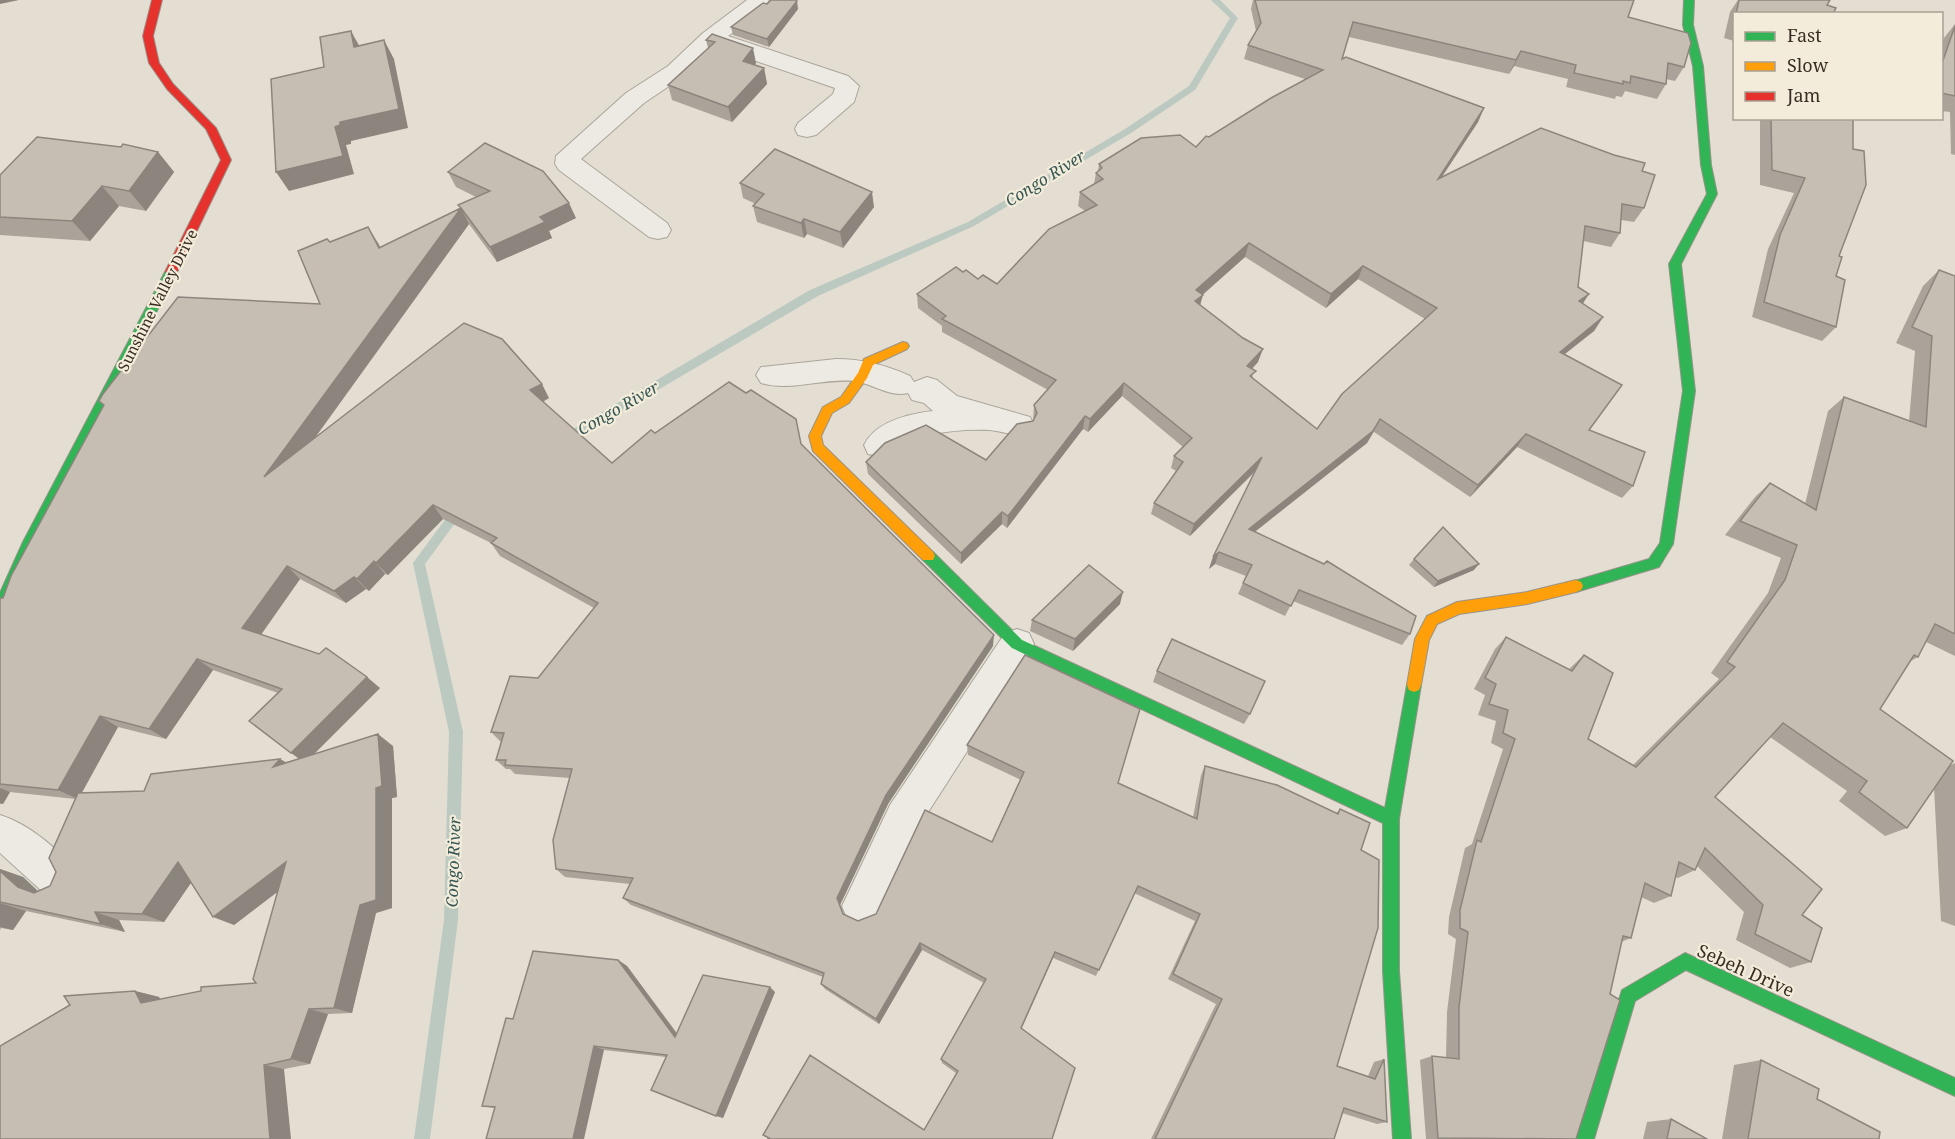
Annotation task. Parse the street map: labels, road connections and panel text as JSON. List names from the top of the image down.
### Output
{
  "streets": {
    "street": ["Sunshine Valley Drive", "Sebeh Drive"]
  },
  "water": ["Congo River"],
  "legend": ["Fast", "Slow", "Jam"]
}
